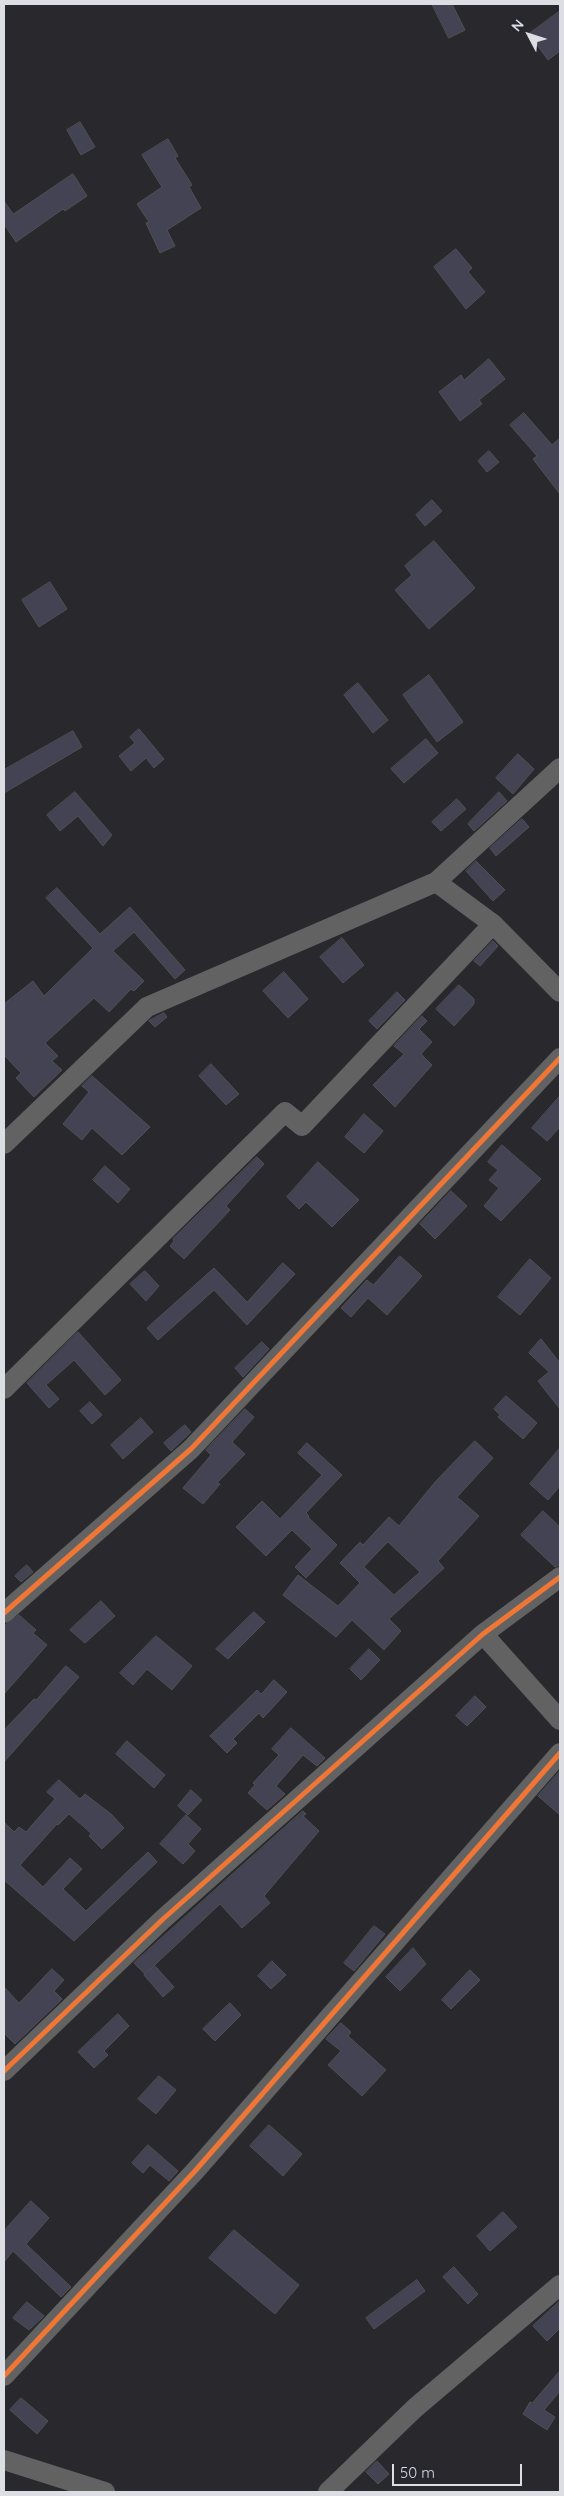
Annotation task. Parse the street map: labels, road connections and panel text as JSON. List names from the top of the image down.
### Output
{
  "scale_bar": "50 m",
  "north": "top left"
}
